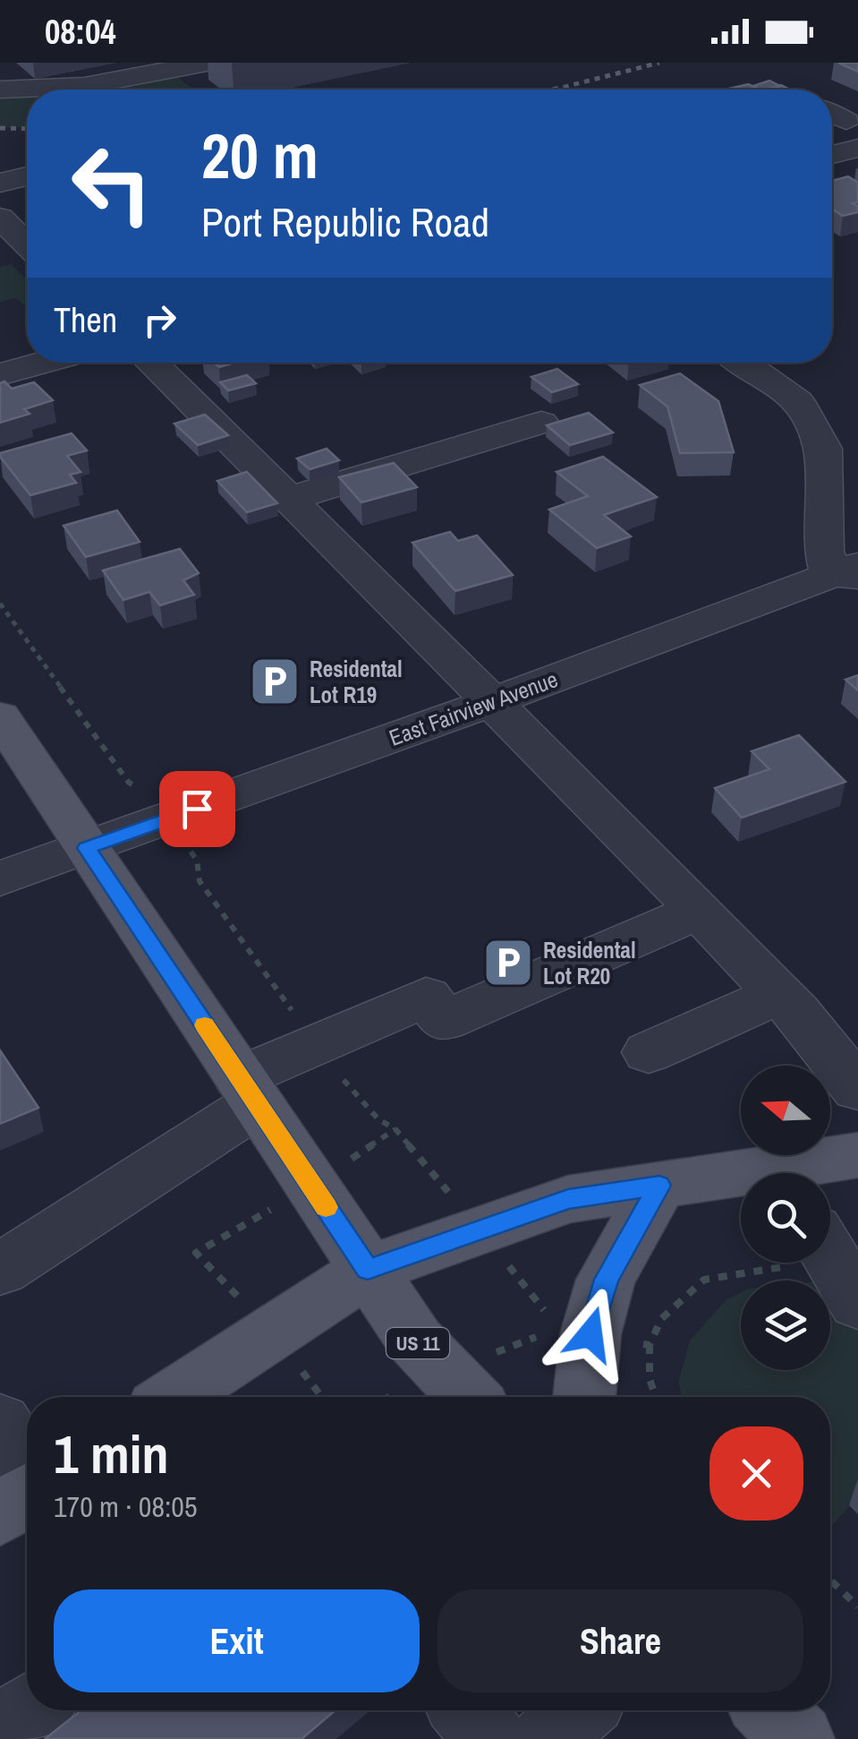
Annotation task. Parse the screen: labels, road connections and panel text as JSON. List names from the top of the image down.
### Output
{
  "streets": {
    "main road": ["US 11"],
    "street": ["East Fairview Avenue"]
  },
  "crossings": [
    ["East Fairview Avenue", "US 11"]
  ],
  "places": {
    "parking": ["Residental Lot R19", "Residental Lot R20"]
  },
  "north": "left",
  "page": {
    "status": "08:04",
    "turn": ["20 m", "Port Republic Road"],
    "then": "Then",
    "heading": ["1 min", "170 m · 08:05"],
    "buttons": ["Exit", "Share"]
  }
}
